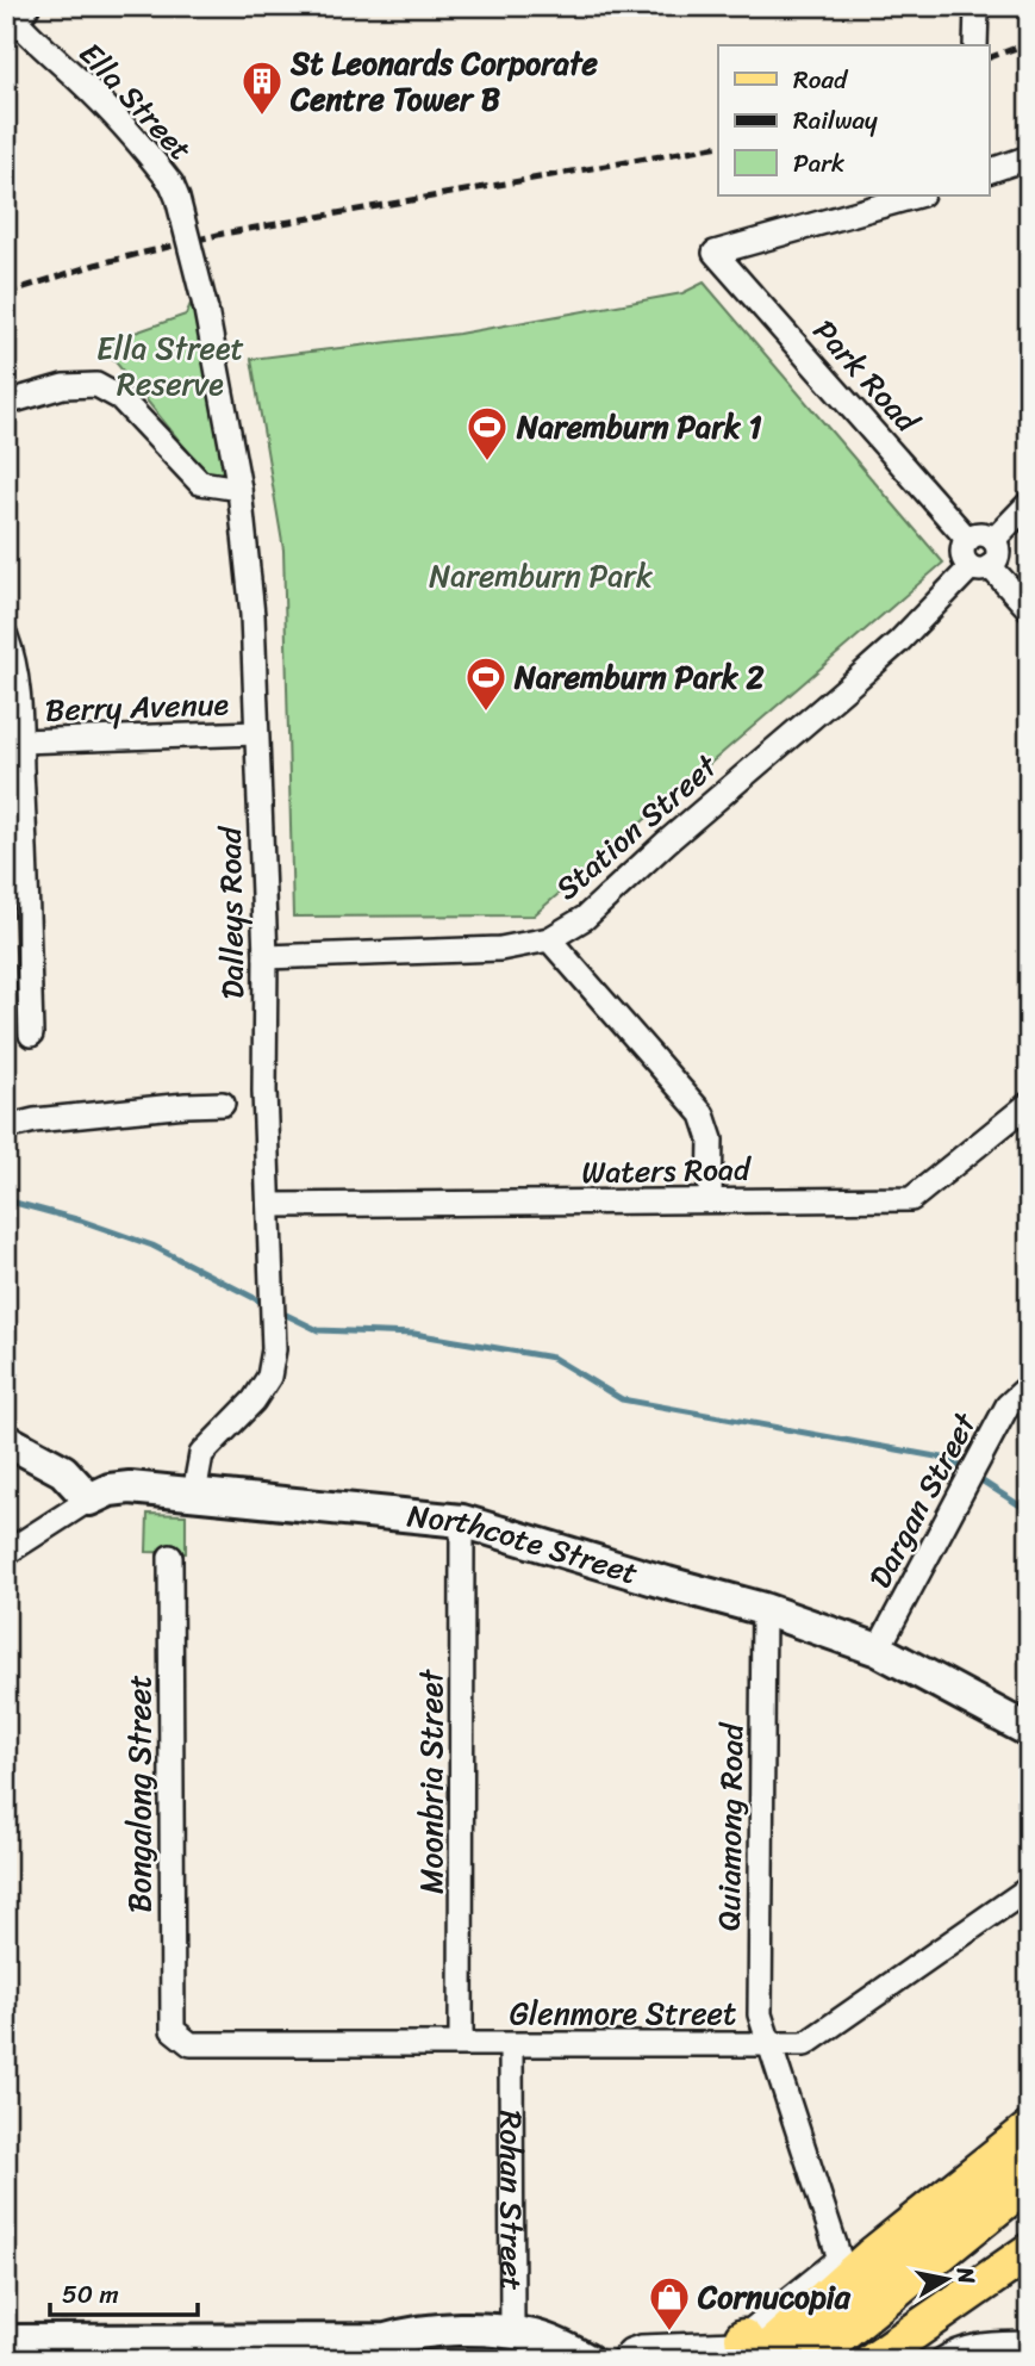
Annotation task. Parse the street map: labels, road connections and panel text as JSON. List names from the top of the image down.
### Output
{
  "streets": {
    "street": [
      "Ella Street",
      "Park Road",
      "Berry Avenue",
      "Station Street",
      "Dalleys Road",
      "Waters Road",
      "Dargan Street",
      "Northcote Street",
      "Moonbria Street",
      "Bongalong Street",
      "Quiamong Road",
      "Glenmore Street",
      "Rohan Street"
    ]
  },
  "crossings": [
    ["Ella Street", "Dalleys Road"],
    ["Park Road", "Station Street"],
    ["Berry Avenue", "Dalleys Road"],
    ["Station Street", "Dalleys Road"],
    ["Dalleys Road", "Waters Road"],
    ["Dalleys Road", "Northcote Street"],
    ["Dargan Street", "Northcote Street"],
    ["Northcote Street", "Moonbria Street"],
    ["Northcote Street", "Quiamong Road"],
    ["Moonbria Street", "Glenmore Street"],
    ["Bongalong Street", "Glenmore Street"],
    ["Quiamong Road", "Glenmore Street"],
    ["Glenmore Street", "Rohan Street"]
  ],
  "parks": ["Ella Street Reserve", "Naremburn Park"],
  "places": {
    "building": ["St Leonards Corporate Centre Tower B"],
    "sports": ["Naremburn Park 1", "Naremburn Park 2"],
    "shop": ["Cornucopia"]
  },
  "legend": ["Road", "Railway", "Park"],
  "scale_bar": "50 m",
  "north": "right"
}
